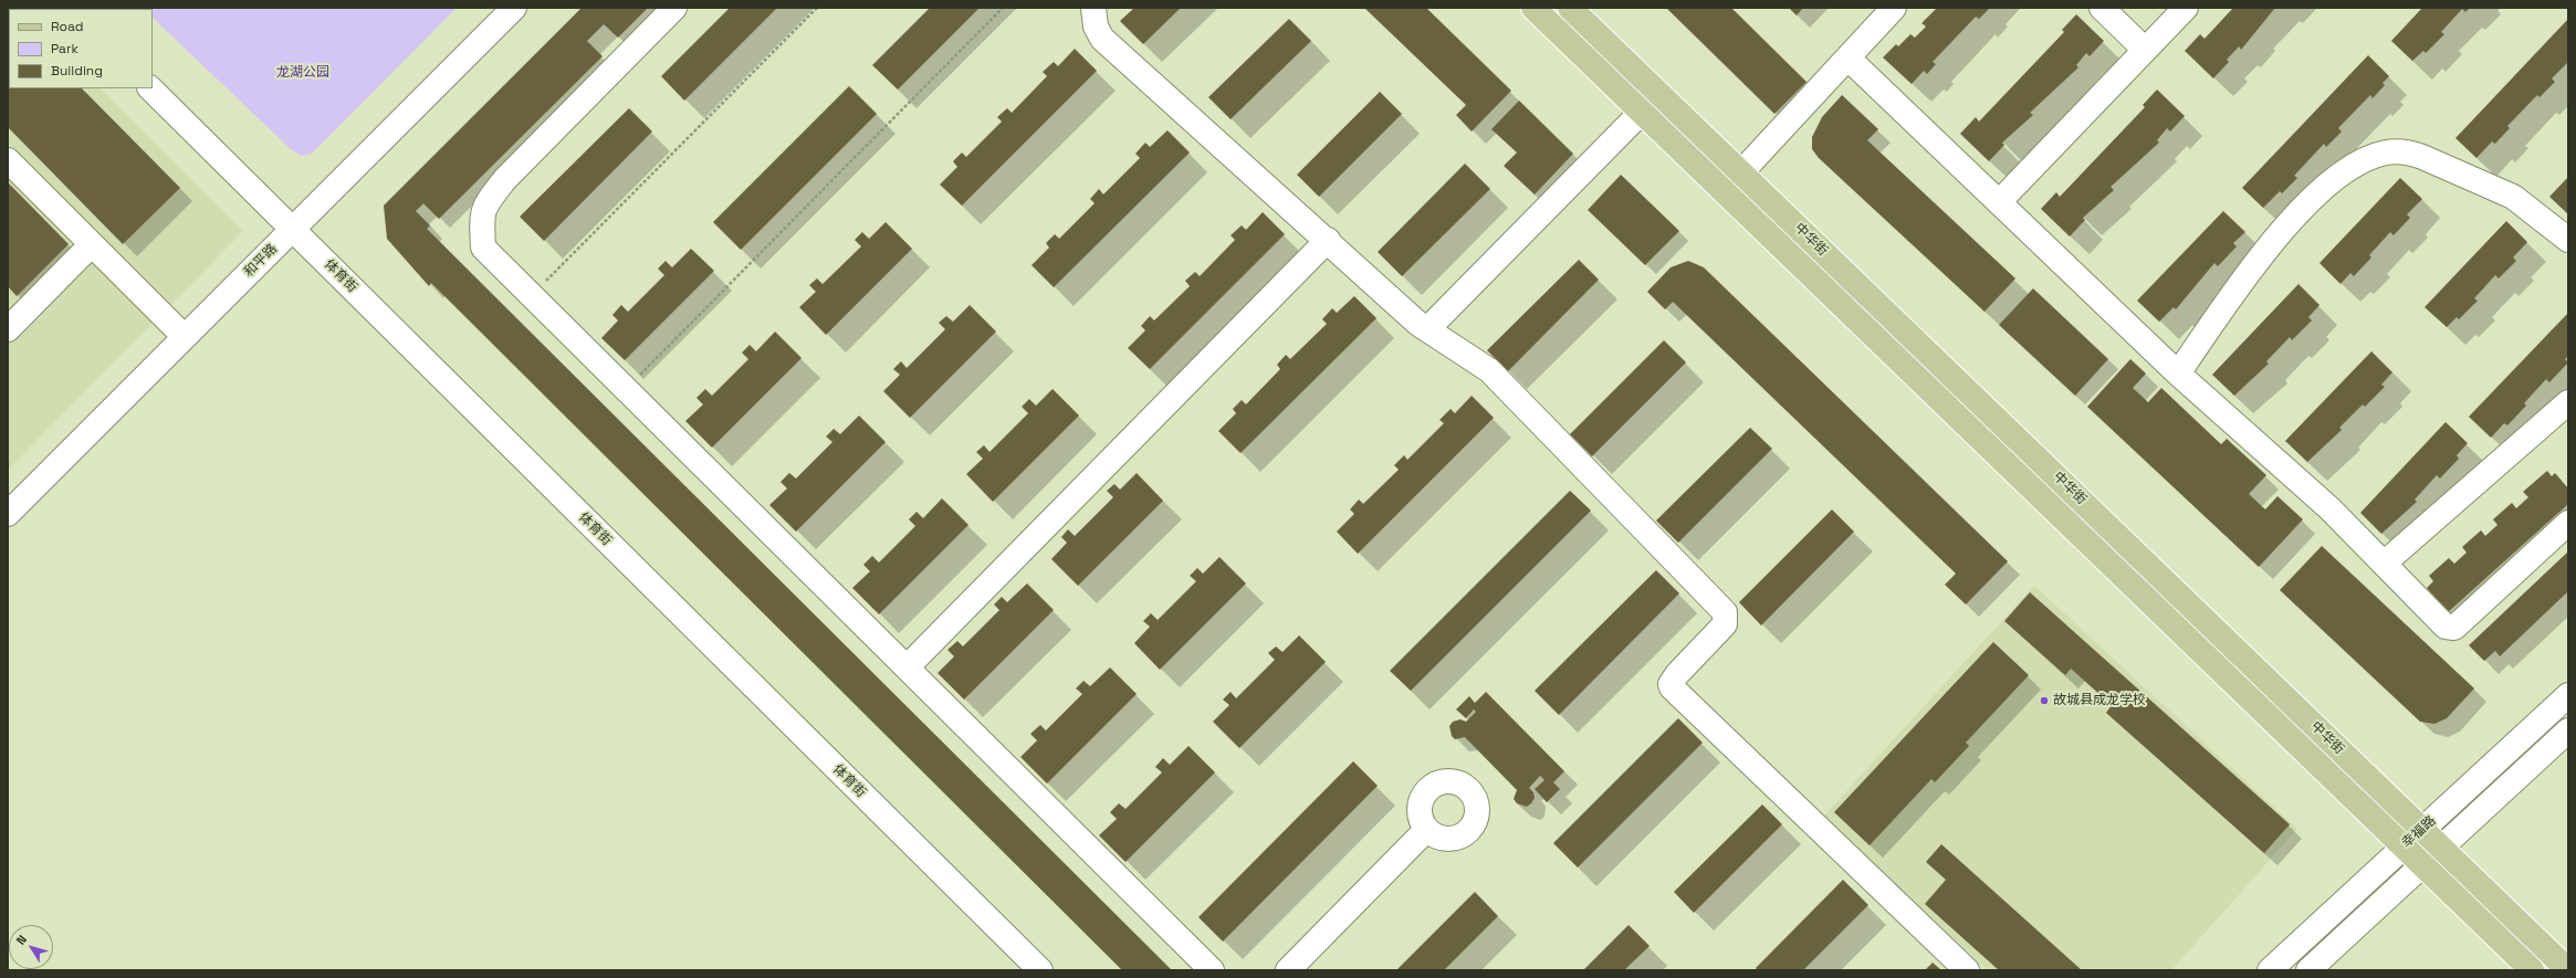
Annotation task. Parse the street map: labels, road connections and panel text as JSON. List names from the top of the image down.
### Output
{
  "streets": {
    "main road": ["中华街"],
    "street": ["和平路", "体育街", "幸福路"]
  },
  "crossings": [
    ["中华街", "幸福路"],
    ["和平路", "体育街"]
  ],
  "parks": ["龙湖公园"],
  "places": ["故城县成龙学校"],
  "legend": ["Road", "Park", "Building"],
  "north": "top left"
}
